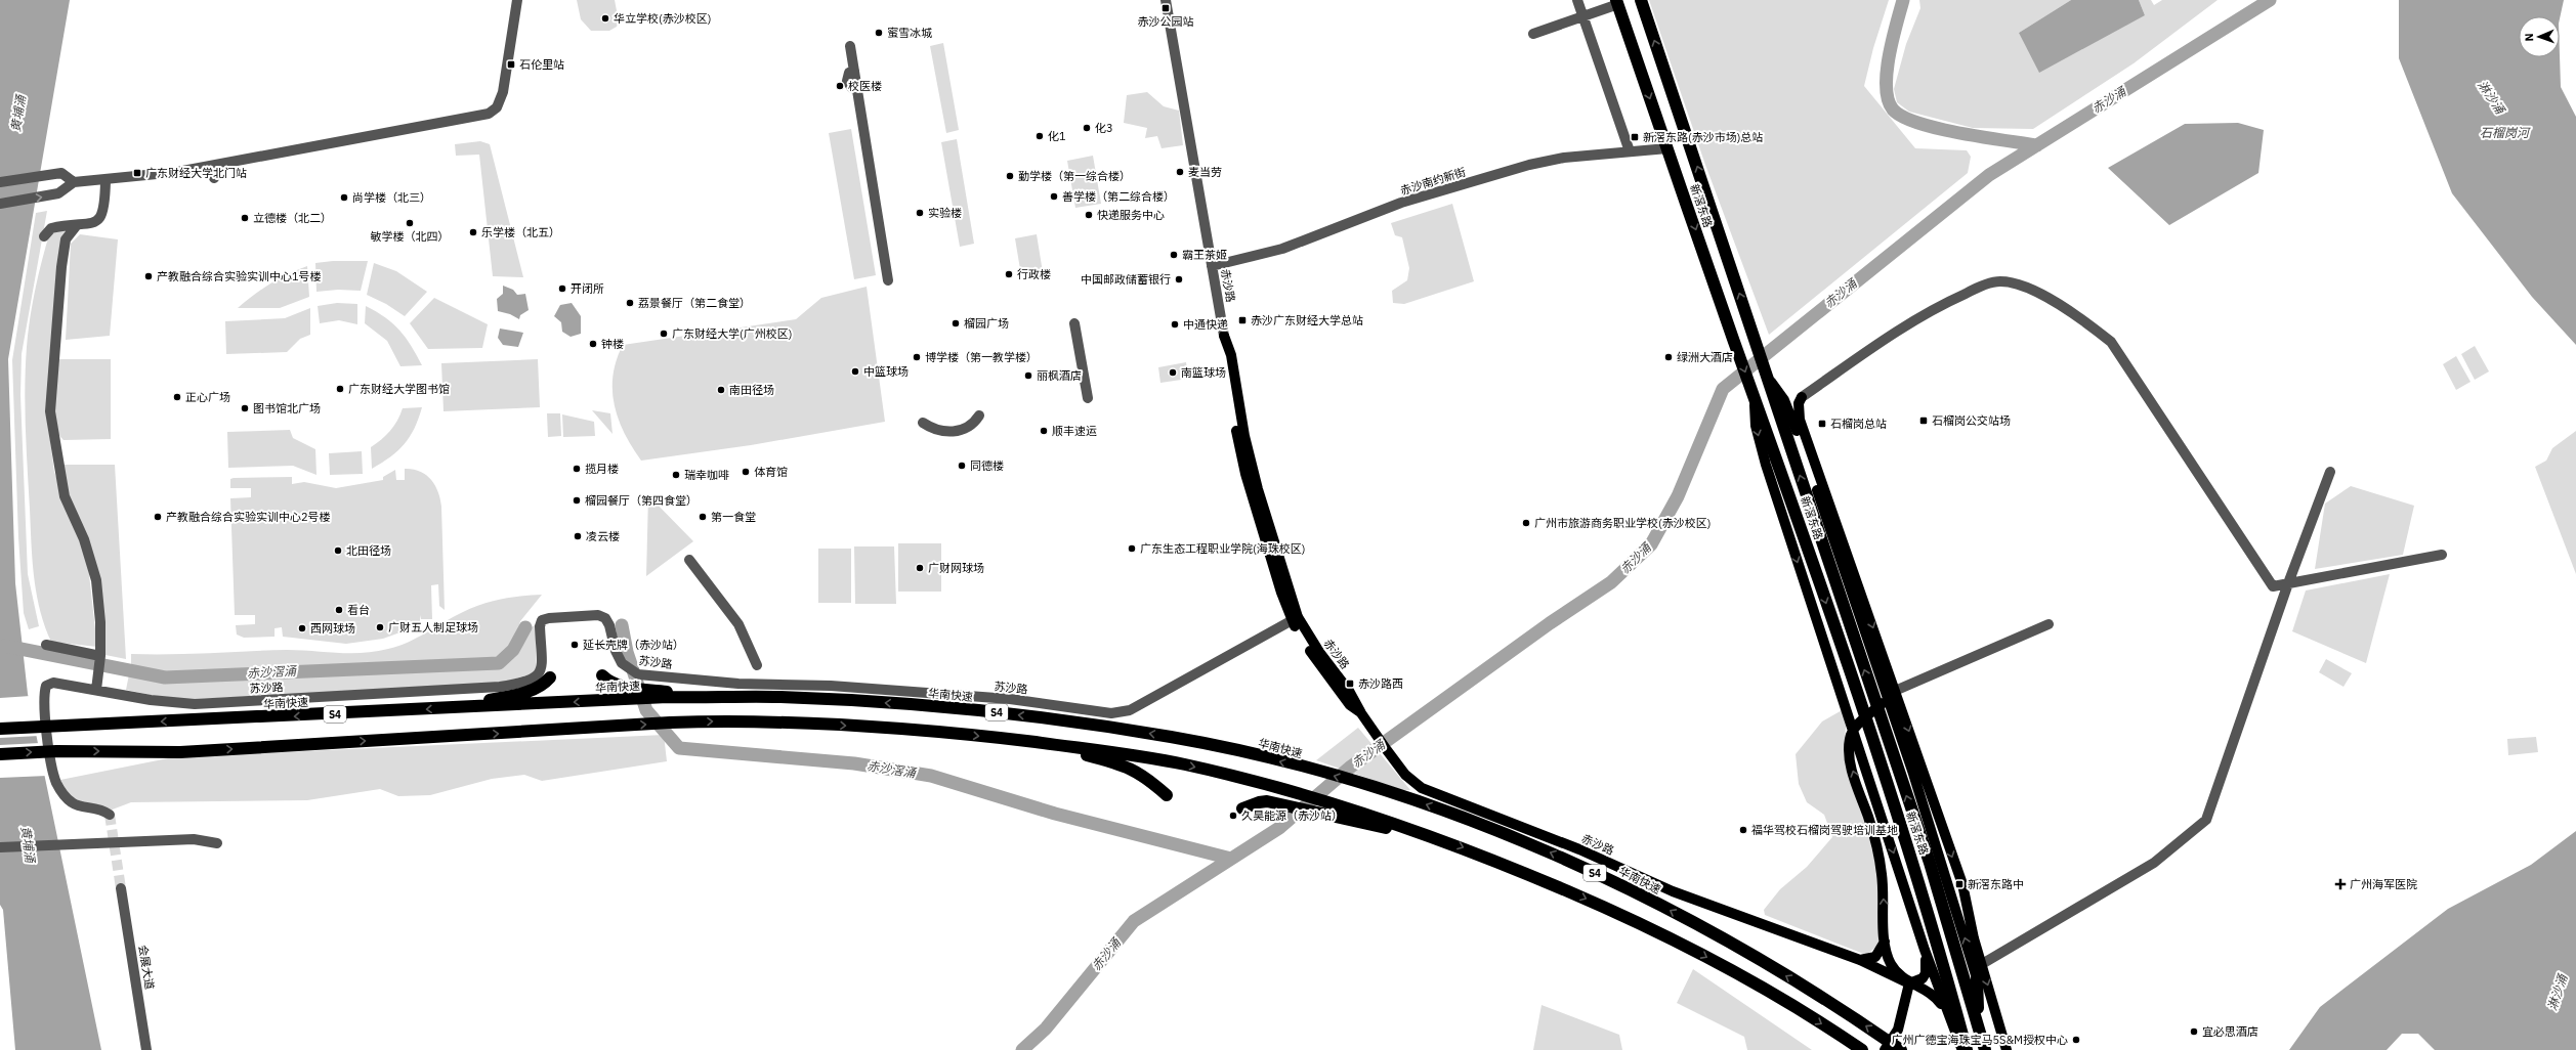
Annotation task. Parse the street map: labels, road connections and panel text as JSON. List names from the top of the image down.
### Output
{
  "streets": {
    "highway": ["新滘东路", "华南快速", "S4"],
    "main road": ["赤沙路"],
    "street": ["赤沙南约新街", "苏沙路", "会展大道"]
  },
  "crossings": [
    ["赤沙南约新街", "新滘东路"],
    ["赤沙南约新街", "赤沙路"],
    ["赤沙路", "苏沙路"]
  ],
  "water": [
    "淋沙涌",
    "赤沙涌",
    "黄埔涌",
    "石榴岗河",
    "赤沙滘涌"
  ],
  "places": {
    "transit": [
      "赤沙公园站",
      "石伦里站",
      "新滘东路(赤沙市场)总站",
      "广东财经大学北门站",
      "赤沙广东财经大学总站",
      "石榴岗公交站场",
      "石榴岗总站",
      "赤沙路西",
      "新滘东路中"
    ],
    "other": [
      "华立学校(赤沙校区)",
      "蜜雪冰城",
      "校医楼",
      "化3",
      "化1",
      "麦当劳",
      "勤学楼（第一综合楼）",
      "善学楼（第二综合楼）",
      "尚学楼（北三）",
      "实验楼",
      "快递服务中心",
      "立德楼（北二）",
      "敏学楼（北四）",
      "乐学楼（北五）",
      "霸王茶姬",
      "行政楼",
      "产教融合综合实验实训中心1号楼",
      "中国邮政储蓄银行",
      "开闭所",
      "荔景餐厅（第二食堂）",
      "榴园广场",
      "中通快递",
      "广东财经大学(广州校区)",
      "钟楼",
      "博学楼（第一教学楼）",
      "绿洲大酒店",
      "中篮球场",
      "南篮球场",
      "丽枫酒店",
      "广东财经大学图书馆",
      "南田径场",
      "正心广场",
      "图书馆北广场",
      "顺丰速运",
      "同德楼",
      "揽月楼",
      "体育馆",
      "瑞幸咖啡",
      "榴园餐厅（第四食堂）",
      "产教融合综合实验实训中心2号楼",
      "第一食堂",
      "广州市旅游商务职业学校(赤沙校区)",
      "凌云楼",
      "广东生态工程职业学院(海珠校区)",
      "北田径场",
      "广财网球场",
      "看台",
      "广财五人制足球场",
      "西网球场",
      "延长壳牌（赤沙站）",
      "久昊能源（赤沙站）",
      "福华驾校石榴岗驾驶培训基地",
      "宜必思酒店",
      "广州广德宝海珠宝马5S&M授权中心"
    ],
    "health": ["广州海军医院"]
  },
  "north": "left"
}
